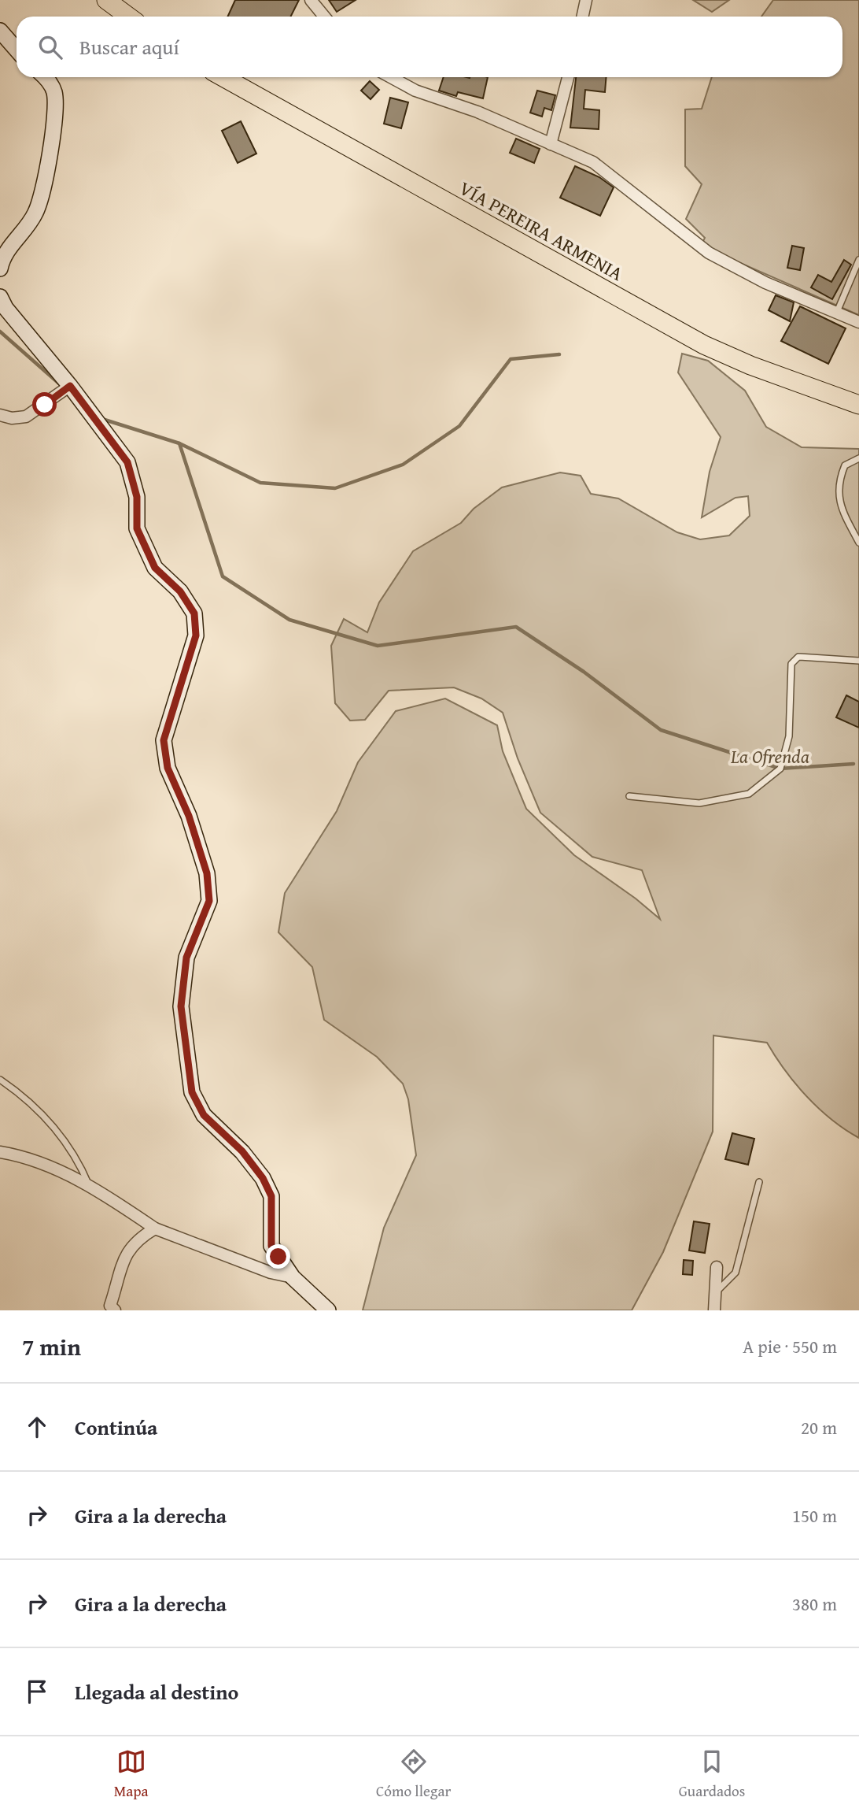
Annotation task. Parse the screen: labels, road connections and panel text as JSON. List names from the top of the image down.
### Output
{
  "streets": {
    "main road": ["VÍA PEREIRA ARMENIA"]
  },
  "parks": ["La Ofrenda"],
  "page": {
    "search": "Buscar aquí",
    "heading": ["7 min", "A pie · 550 m"],
    "list": [
      ["Continúa", "20 m"],
      ["Gira a la derecha", "150 m"],
      ["Gira a la derecha", "380 m"],
      "Llegada al destino"
    ],
    "nav": ["Mapa", "Cómo llegar", "Guardados"]
  }
}
